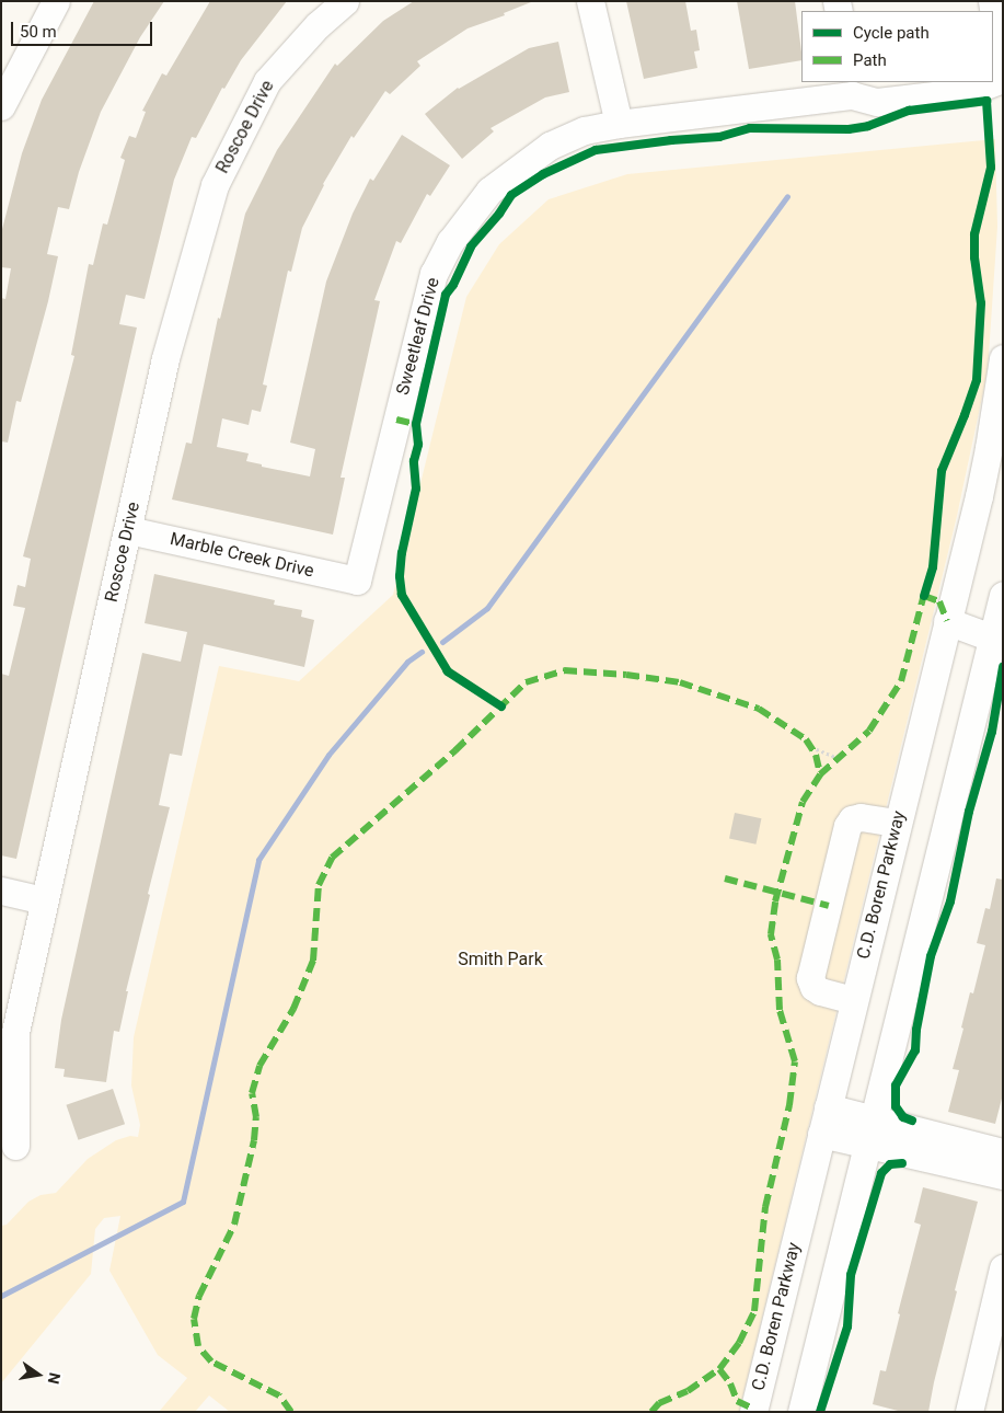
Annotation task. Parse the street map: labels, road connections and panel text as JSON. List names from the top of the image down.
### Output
{
  "streets": {
    "street": [
      "Roscoe Drive",
      "Sweetleaf Drive",
      "Marble Creek Drive",
      "C.D. Boren Parkway"
    ]
  },
  "crossings": [
    ["Roscoe Drive", "Marble Creek Drive"],
    ["Sweetleaf Drive", "Marble Creek Drive"]
  ],
  "parks": ["Smith Park"],
  "legend": ["Cycle path", "Path"],
  "scale_bar": "50 m",
  "north": "right"
}
